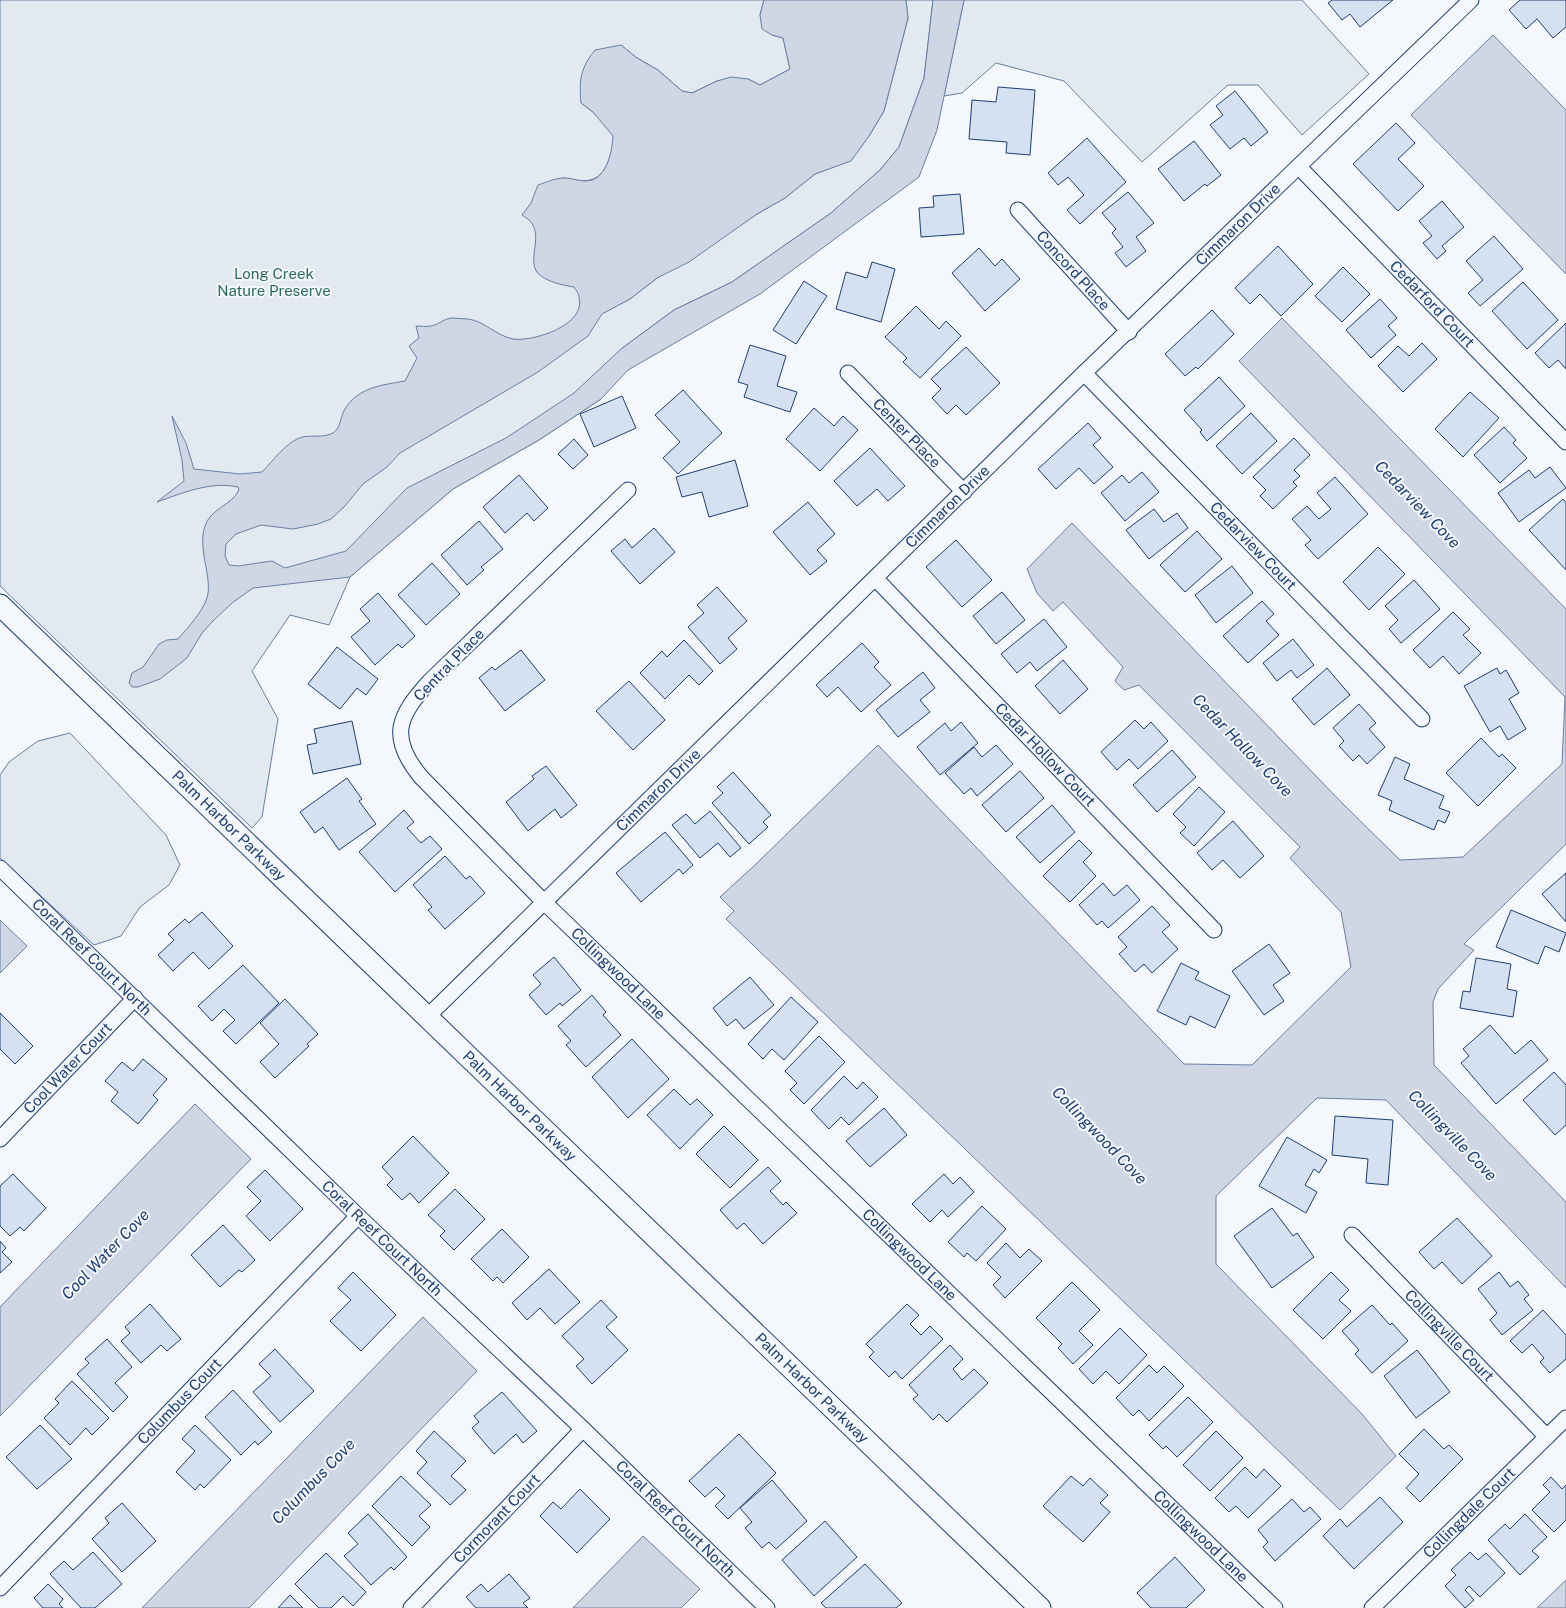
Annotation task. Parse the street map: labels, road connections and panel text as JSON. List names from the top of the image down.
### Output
{
  "streets": {
    "street": [
      "Cimmaron Drive",
      "Concord Place",
      "Cedarford Court",
      "Center Place",
      "Cedarview Court",
      "Central Place",
      "Cedar Hollow Court",
      "Palm Harbor Parkway",
      "Coral Reef Court North",
      "Collingwood Lane",
      "Cool Water Court",
      "Collingville Court",
      "Columbus Court",
      "Collingdale Court",
      "Cormorant Court"
    ]
  },
  "crossings": [
    ["Cimmaron Drive", "Concord Place"],
    ["Cimmaron Drive", "Cedarford Court"],
    ["Cimmaron Drive", "Center Place"],
    ["Cimmaron Drive", "Cedarview Court"],
    ["Cimmaron Drive", "Central Place"],
    ["Cimmaron Drive", "Cedar Hollow Court"],
    ["Cimmaron Drive", "Palm Harbor Parkway"],
    ["Cimmaron Drive", "Collingwood Lane"],
    ["Central Place", "Collingwood Lane"],
    ["Coral Reef Court North", "Cool Water Court"],
    ["Coral Reef Court North", "Columbus Court"],
    ["Coral Reef Court North", "Cormorant Court"],
    ["Collingville Court", "Collingdale Court"]
  ],
  "water": [
    "Cedarview Cove",
    "Cedar Hollow Cove",
    "Collingwood Cove",
    "Collingville Cove",
    "Cool Water Cove",
    "Columbus Cove"
  ],
  "parks": ["Long Creek Nature Preserve"]
}
